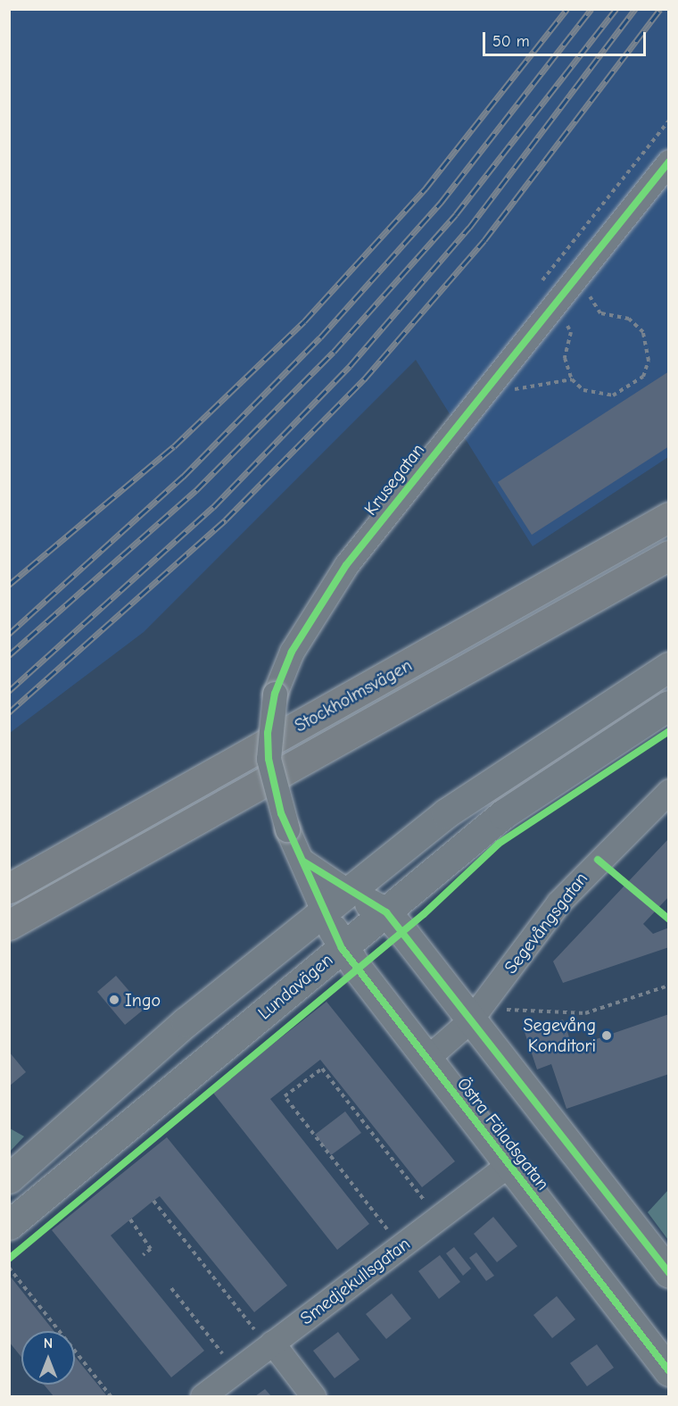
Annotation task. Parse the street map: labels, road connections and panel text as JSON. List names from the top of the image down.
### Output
{
  "streets": {
    "highway": ["Stockholmsvägen"],
    "main road": ["Lundavägen", "Östra Fäladsgatan"],
    "street": ["Krusegatan", "Segevångsgatan", "Smedjekullsgatan"]
  },
  "crossings": [
    ["Krusegatan", "Östra Fäladsgatan"],
    ["Segevångsgatan", "Östra Fäladsgatan"],
    ["Lundavägen", "Östra Fäladsgatan"],
    ["Östra Fäladsgatan", "Smedjekullsgatan"]
  ],
  "places": ["Ingo", "Segevång Konditori"],
  "scale_bar": "50 m",
  "north": "top"
}
